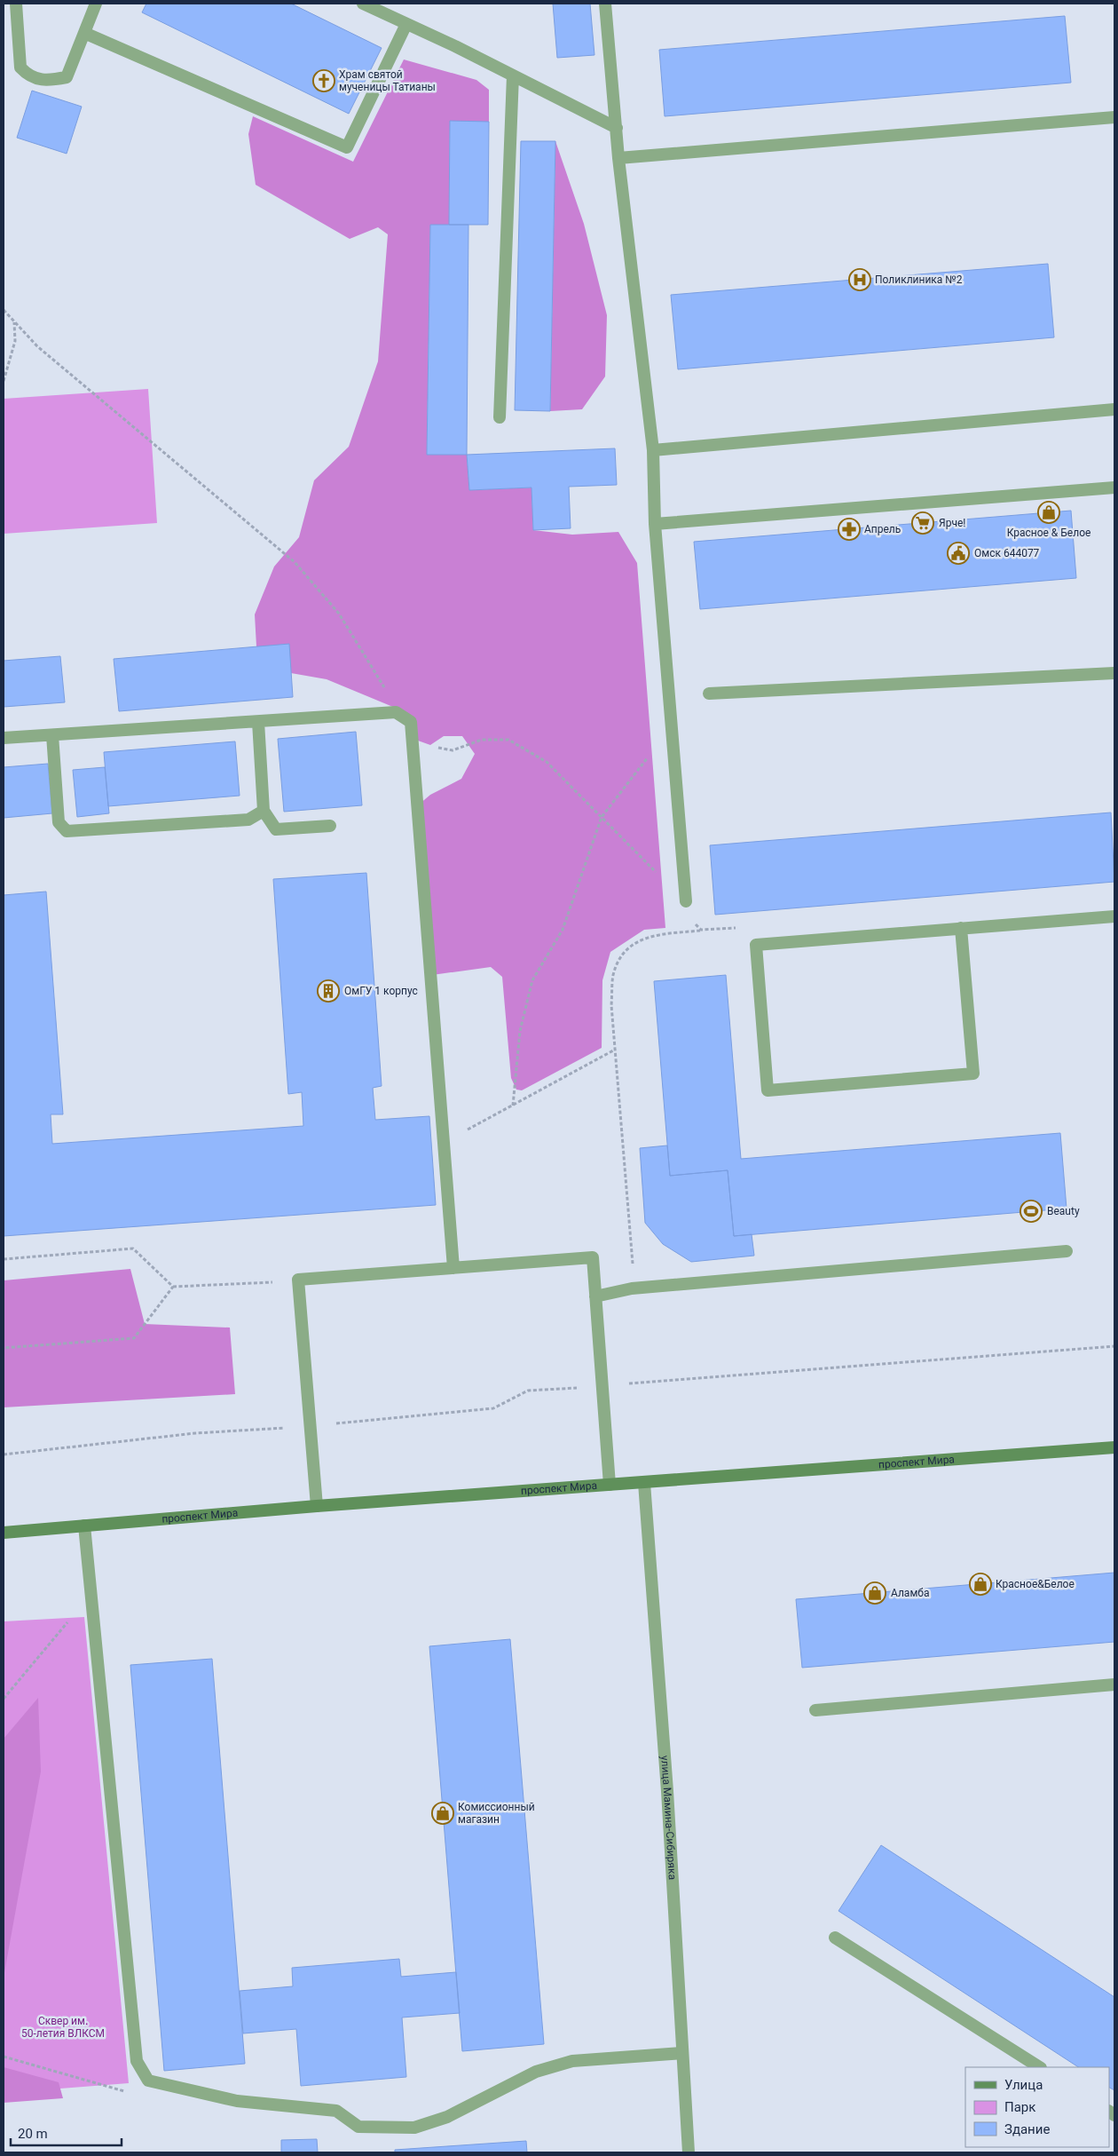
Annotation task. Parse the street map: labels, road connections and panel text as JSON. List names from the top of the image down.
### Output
{
  "streets": {
    "main road": ["проспект Мира"],
    "street": ["улица Мамина-Сибиряка"]
  },
  "crossings": [
    ["проспект Мира", "улица Мамина-Сибиряка"]
  ],
  "parks": ["Сквер им. 50-летия ВЛКСМ"],
  "places": {
    "church": ["Храм святой мученицы Татианы"],
    "hospital": ["Поликлиника №2"],
    "shop": [
      "Красное & Белое",
      "Красное&Белое",
      "Аламба",
      "Комиссионный магазин"
    ],
    "supermarket": ["Ярче!"],
    "pharmacy": ["Апрель"],
    "public building": ["Омск 644077"],
    "building": ["ОмГУ 1 корпус"],
    "sports": ["Beauty"]
  },
  "legend": ["Улица", "Парк", "Здание"],
  "scale_bar": "20 m"
}
